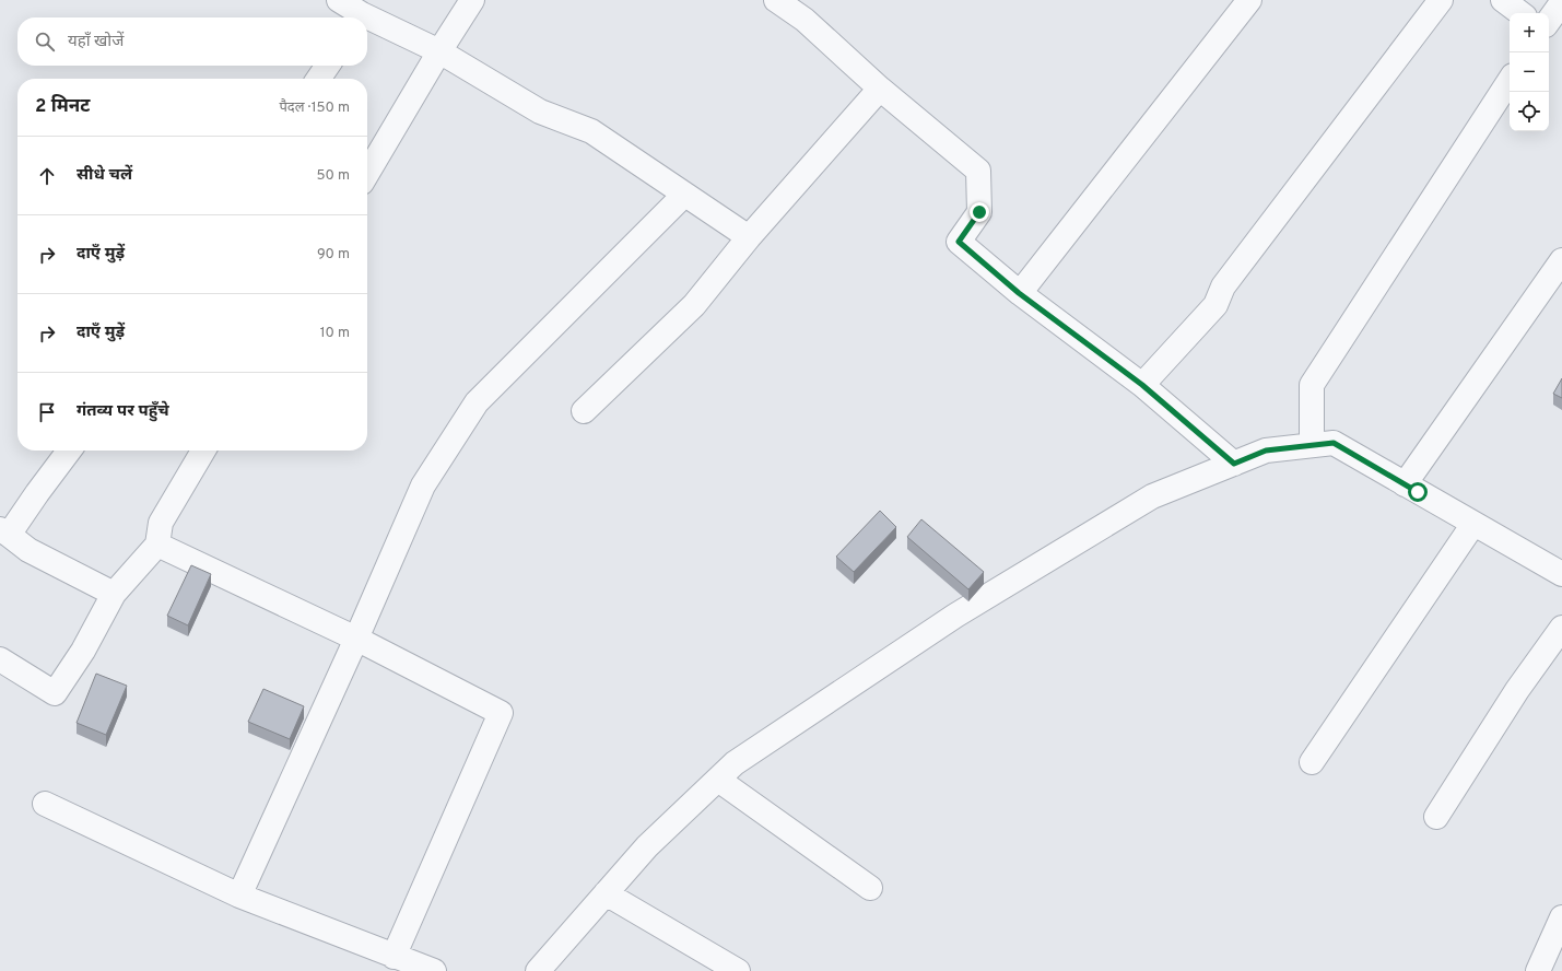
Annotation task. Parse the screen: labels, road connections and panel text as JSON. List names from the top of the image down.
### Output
{
  "page": {
    "map_buttons": ["+", "−"],
    "search": "यहाँ खोजें",
    "heading": ["2 मिनट", "पैदल · 150 m"],
    "list": [
      ["सीधे चलें", "50 m"],
      ["दाएँ मुड़ें", "90 m"],
      ["दाएँ मुड़ें", "10 m"],
      "गंतव्य पर पहुँचे"
    ]
  }
}
